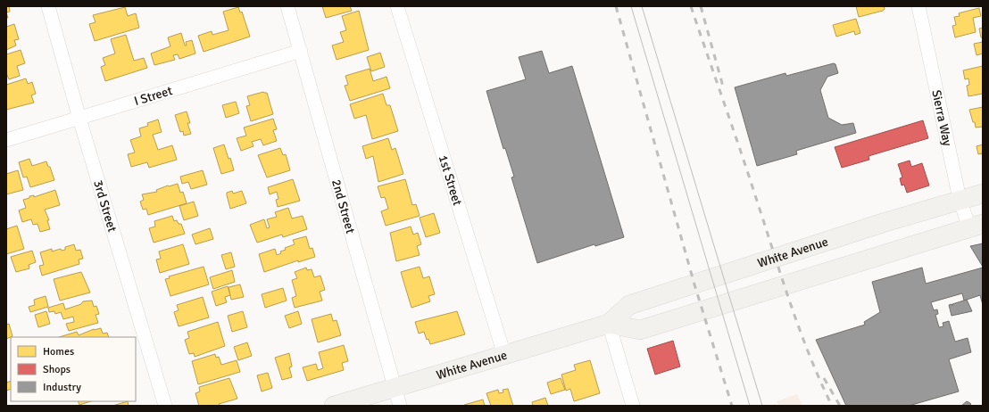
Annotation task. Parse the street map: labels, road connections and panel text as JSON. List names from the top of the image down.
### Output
{
  "streets": {
    "main road": ["White Avenue"],
    "street": [
      "I Street",
      "Sierra Way",
      "1st Street",
      "3rd Street",
      "2nd Street"
    ]
  },
  "crossings": [
    ["I Street", "3rd Street"],
    ["I Street", "2nd Street"],
    ["Sierra Way", "White Avenue"],
    ["1st Street", "White Avenue"],
    ["2nd Street", "White Avenue"]
  ],
  "legend": ["Homes", "Shops", "Industry"]
}
